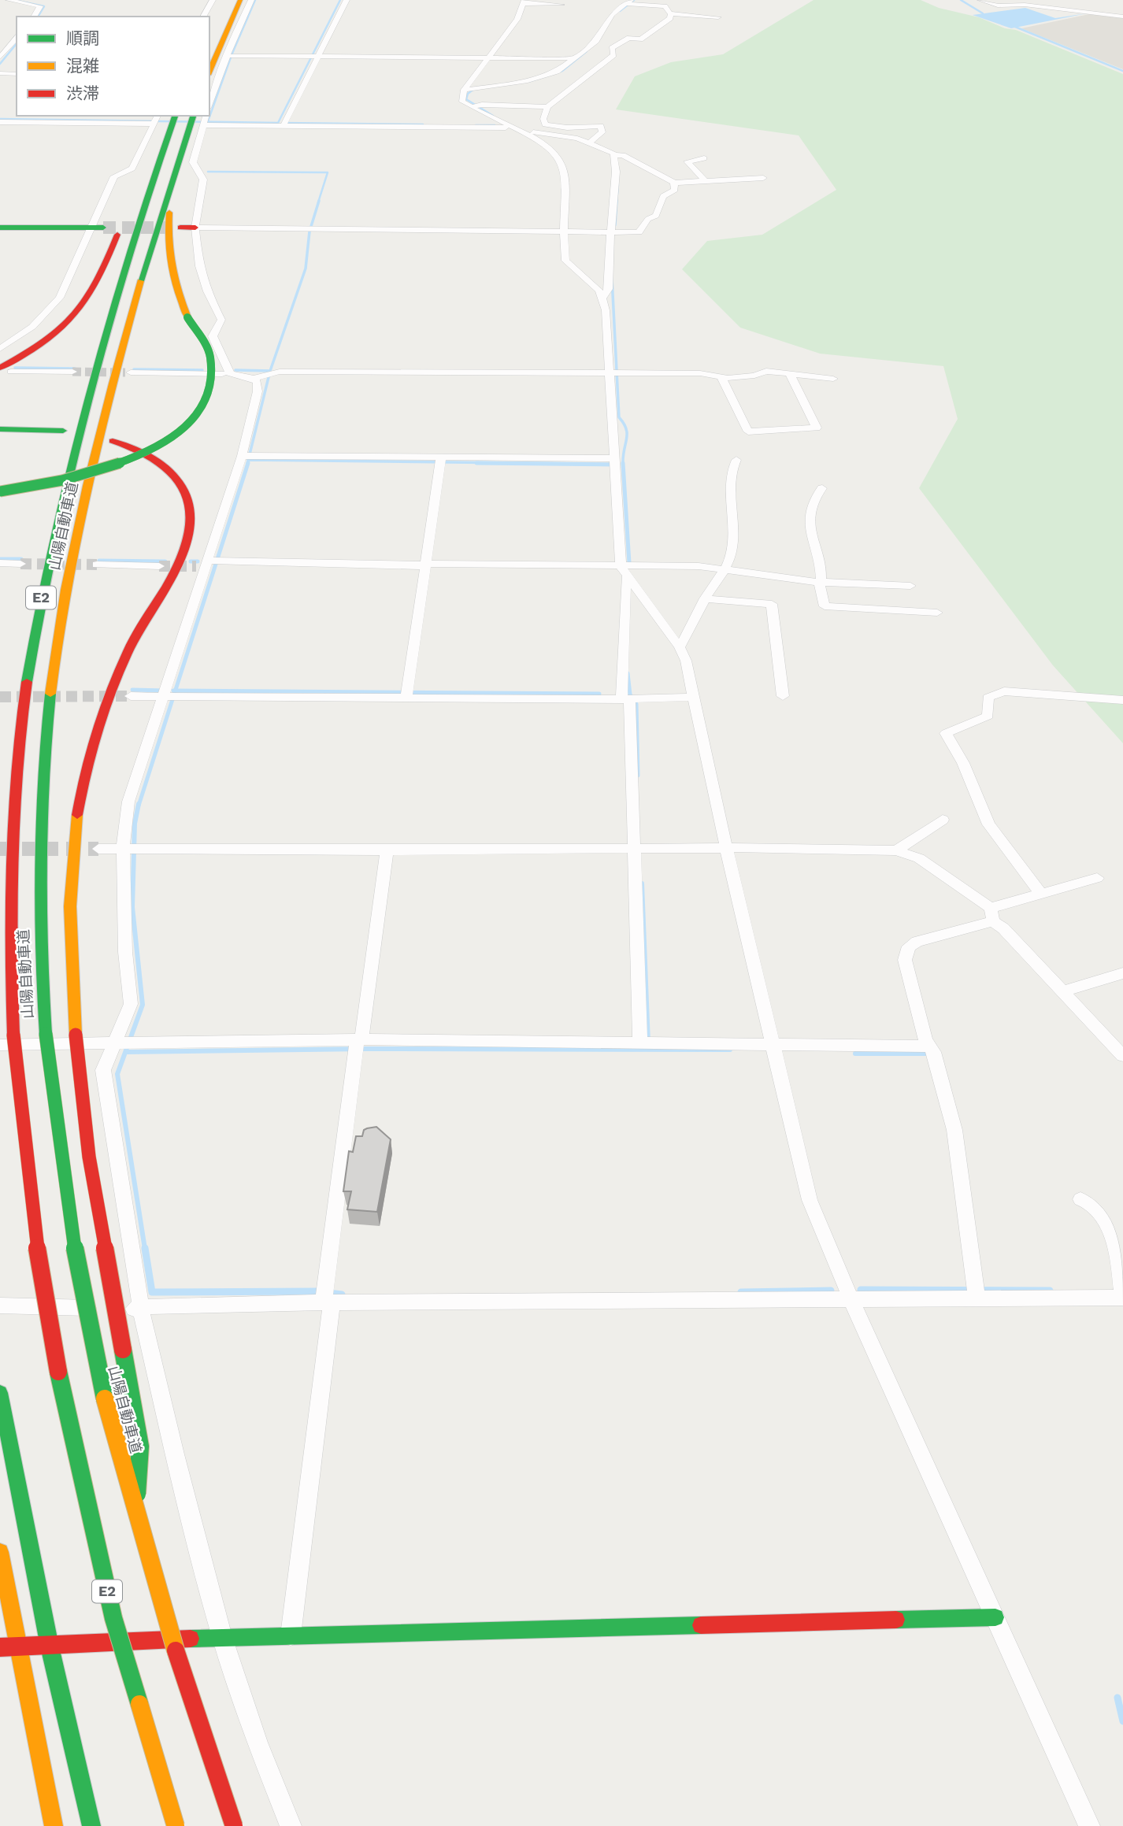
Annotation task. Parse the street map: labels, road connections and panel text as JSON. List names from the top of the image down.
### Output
{
  "streets": {
    "main road": ["山陽自動車道", "E2"]
  },
  "legend": ["順調", "混雑", "渋滞"]
}
